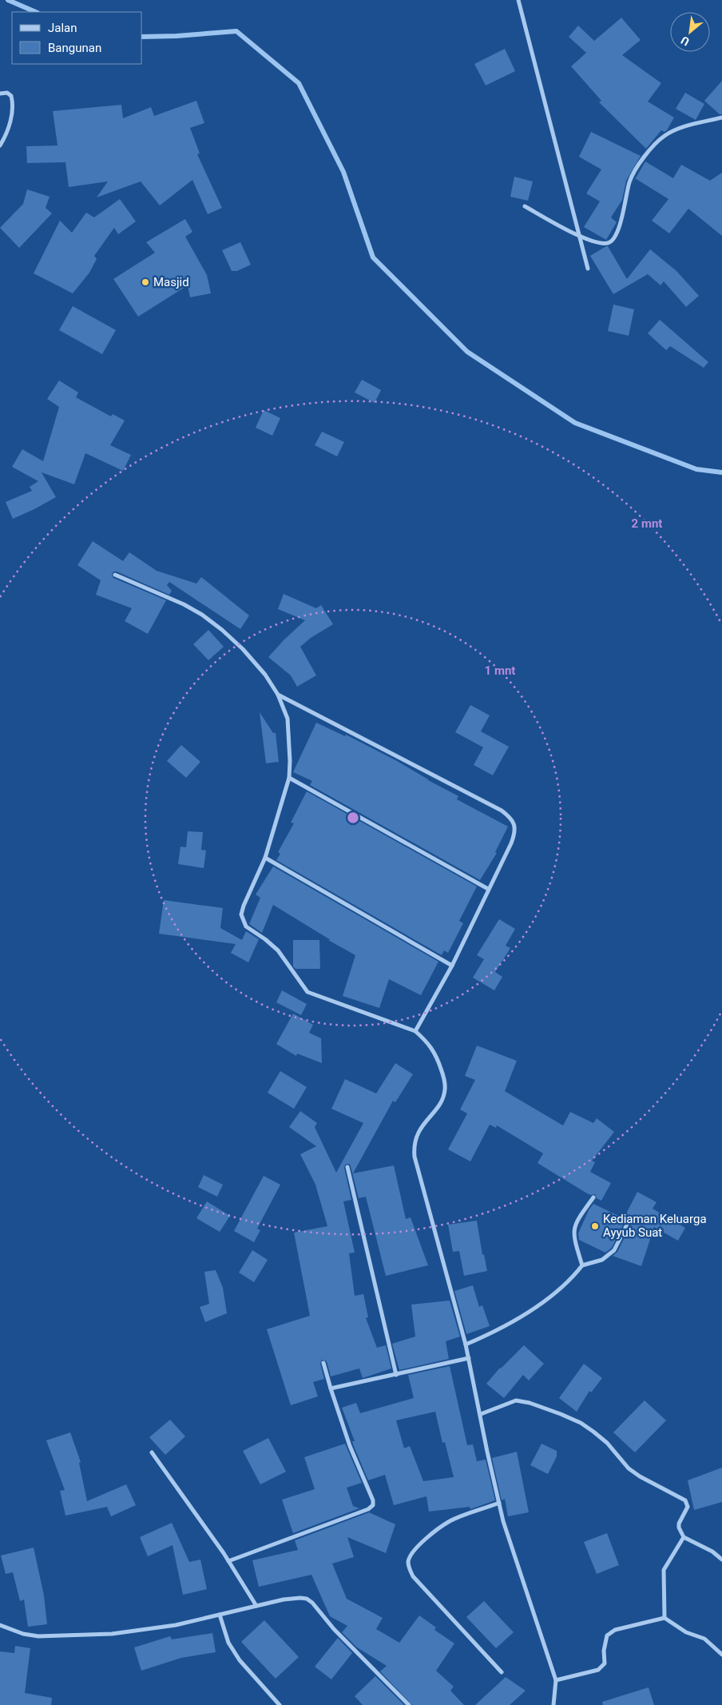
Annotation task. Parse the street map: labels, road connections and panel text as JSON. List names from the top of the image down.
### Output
{
  "places": ["Masjid", "Kediaman Keluarga Ayyub Suat"],
  "legend": ["Jalan", "Bangunan"],
  "north": "bottom left",
  "rings": ["2 mnt", "1 mnt"]
}
